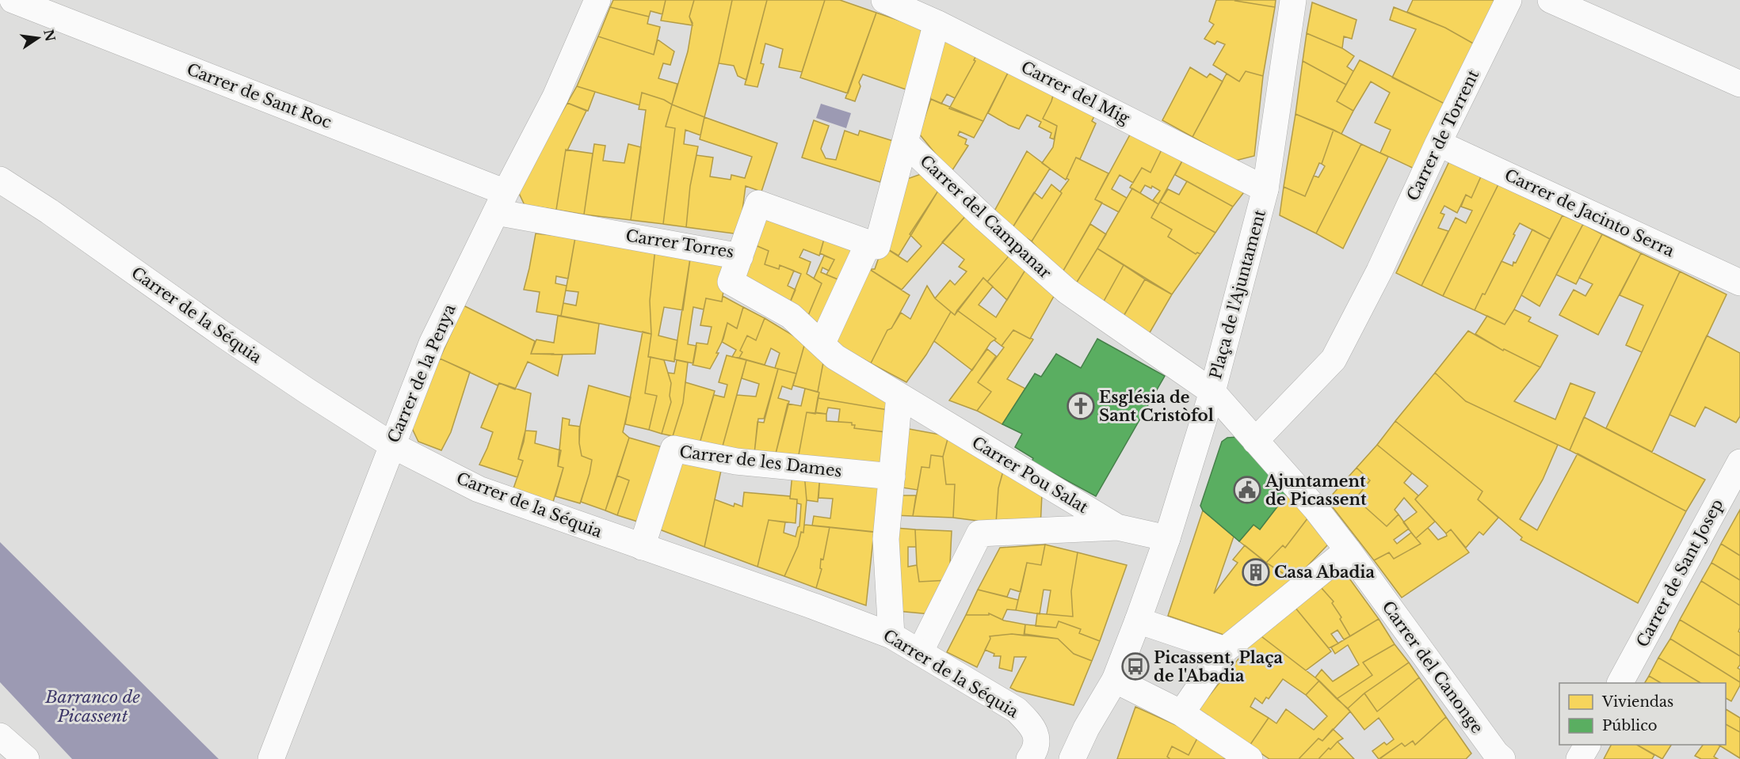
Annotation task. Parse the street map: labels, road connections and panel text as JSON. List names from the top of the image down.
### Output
{
  "streets": {
    "street": [
      "Carrer del Mig",
      "Carrer de Sant Roc",
      "Carrer de Torrent",
      "Carrer de Jacinto Serra",
      "Carrer del Campanar",
      "Carrer Torres",
      "Plaça de l'Ajuntament",
      "Carrer de la Séquia",
      "Carrer de la Penya",
      "Carrer de les Dames",
      "Carrer Pou Salat",
      "Carrer de Sant Josep",
      "Carrer del Canonge"
    ]
  },
  "crossings": [
    ["Carrer del Mig", "Plaça de l'Ajuntament"],
    ["Carrer de Sant Roc", "Carrer Torres"],
    ["Carrer de Sant Roc", "Carrer de la Penya"],
    ["Carrer de Torrent", "Carrer de Jacinto Serra"],
    ["Carrer de Torrent", "Plaça de l'Ajuntament"],
    ["Carrer del Campanar", "Plaça de l'Ajuntament"],
    ["Carrer Torres", "Carrer de la Penya"],
    ["Carrer Torres", "Carrer Pou Salat"],
    ["Plaça de l'Ajuntament", "Carrer del Canonge"],
    ["Carrer de la Séquia", "Carrer de la Penya"],
    ["Carrer de la Séquia", "Carrer de les Dames"]
  ],
  "water": ["Barranco de Picassent"],
  "places": {
    "church": ["Església de Sant Cristòfol"],
    "public building": ["Ajuntament de Picassent"],
    "building": ["Casa Abadia"],
    "bus stop": ["Picassent, Plaça de l'Abadia"]
  },
  "legend": ["Viviendas", "Público"],
  "north": "right"
}
